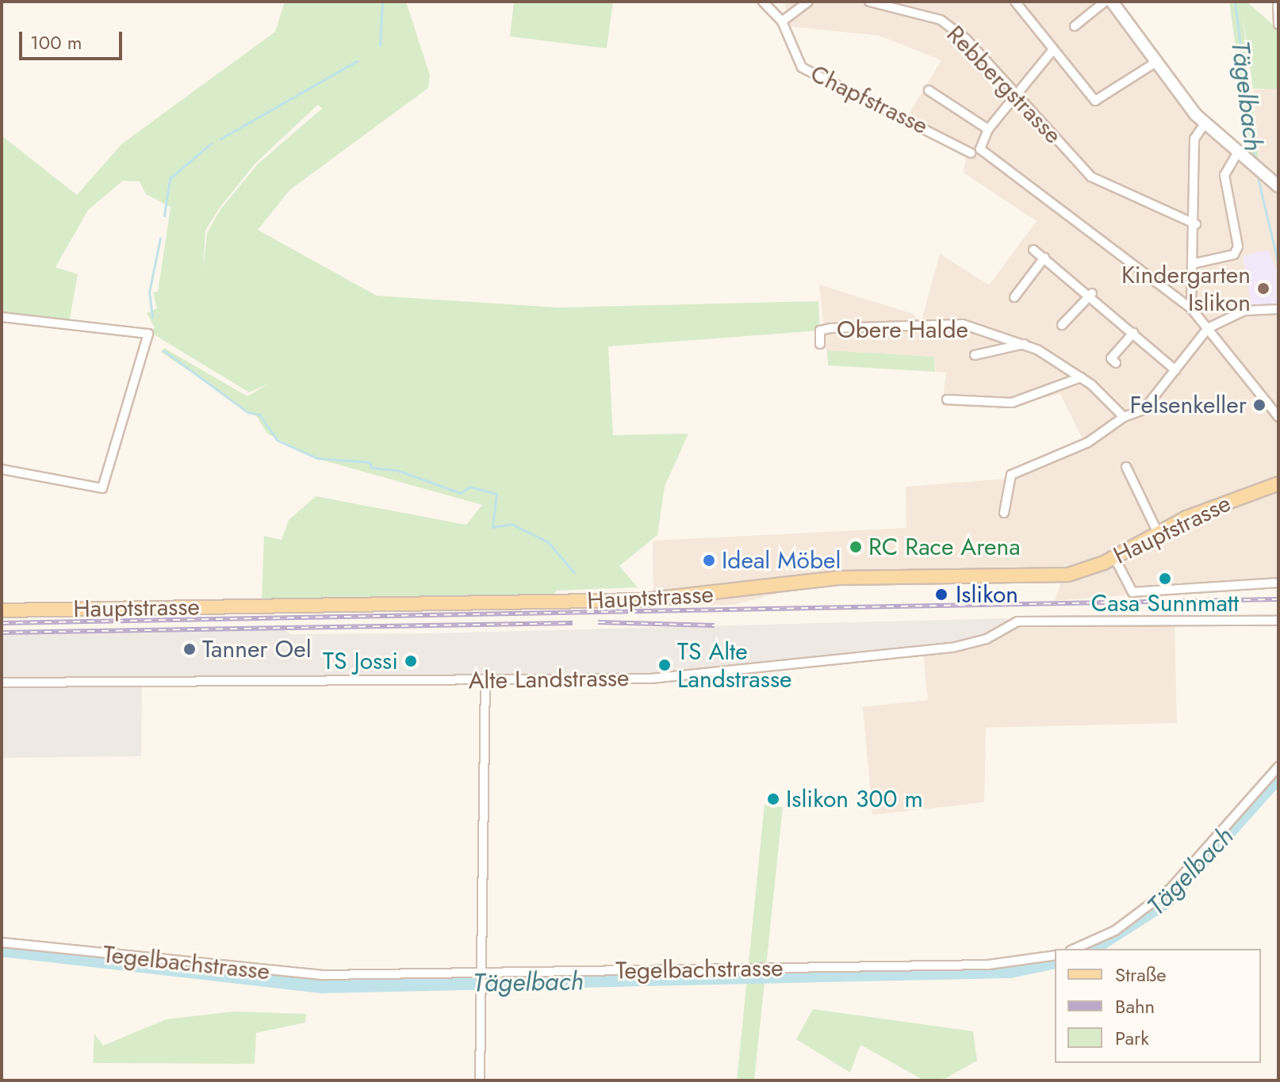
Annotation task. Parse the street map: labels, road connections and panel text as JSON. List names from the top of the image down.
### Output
{
  "streets": {
    "main road": ["Hauptstrasse"],
    "street": [
      "Rebbergstrasse",
      "Chapfstrasse",
      "Obere Halde",
      "Alte Landstrasse",
      "Tegelbachstrasse"
    ]
  },
  "water": ["Tägelbach"],
  "places": [
    "Kindergarten Islikon",
    "Felsenkeller",
    "RC Race Arena",
    "Ideal Möbel",
    "Casa Sunnmatt",
    "Islikon",
    "Tanner Oel",
    "TS Jossi",
    "TS Alte Landstrasse",
    "Islikon 300 m"
  ],
  "legend": ["Straße", "Bahn", "Park"],
  "scale_bar": "100 m"
}
